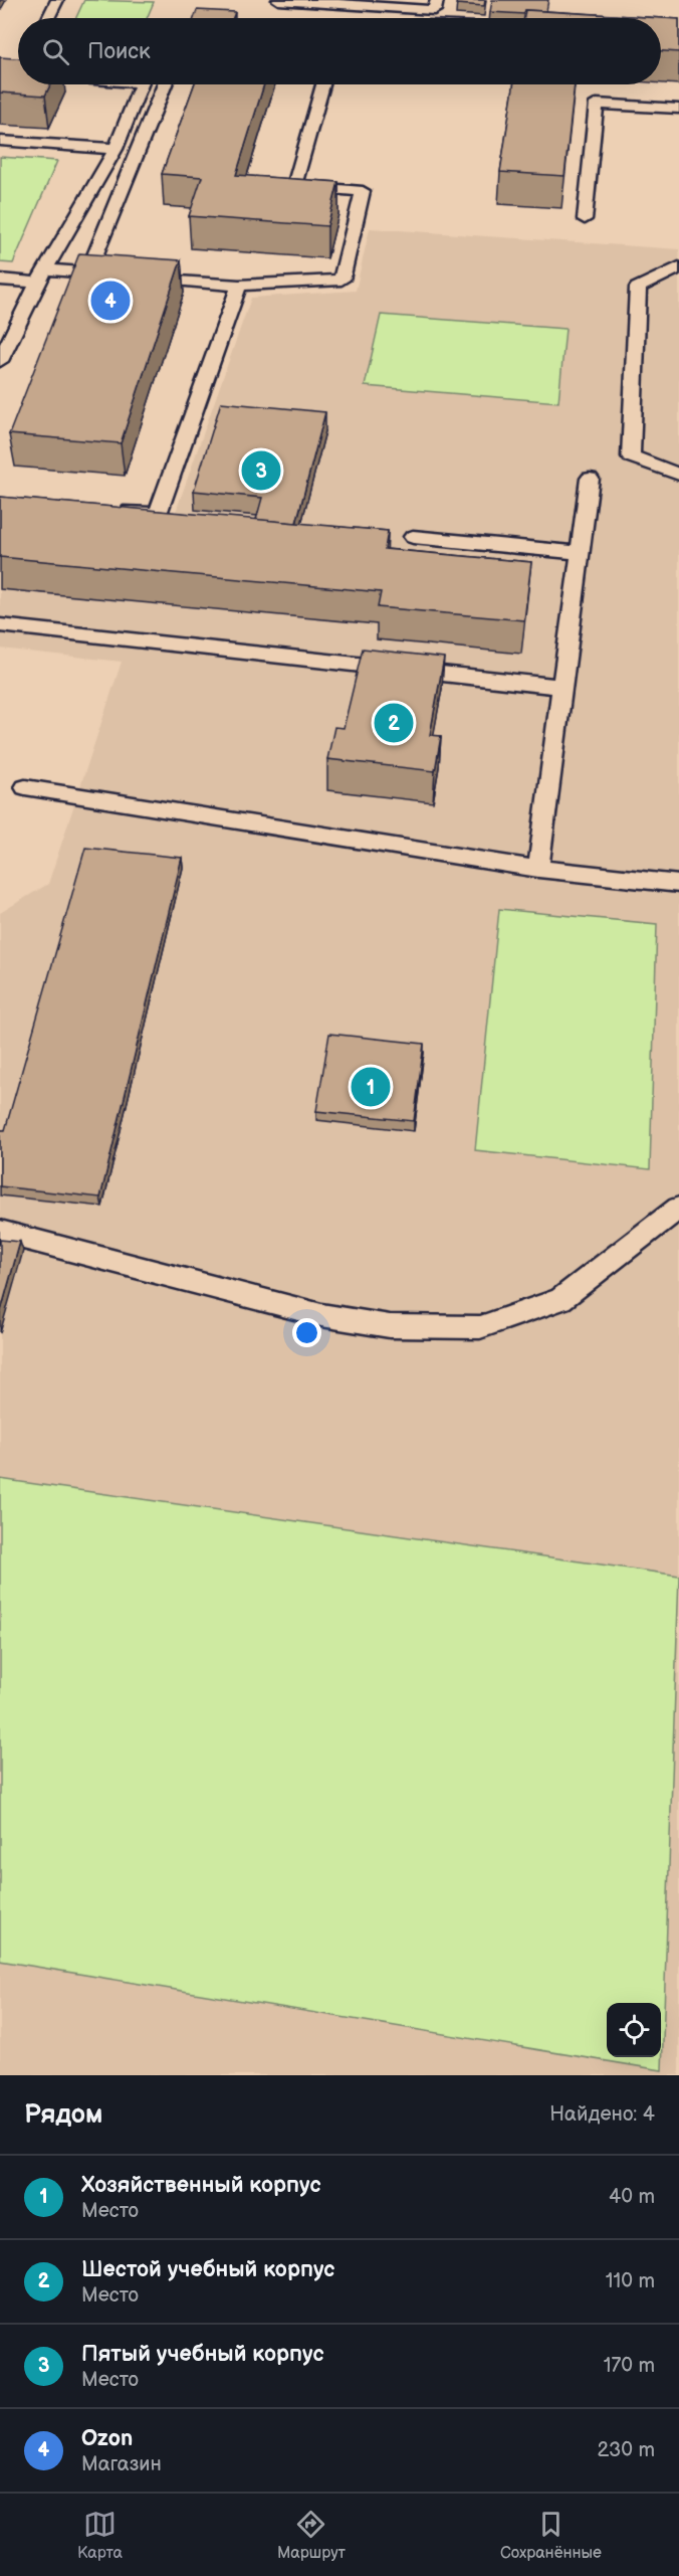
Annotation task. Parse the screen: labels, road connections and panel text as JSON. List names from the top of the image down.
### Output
{
  "page": {
    "search": "Поиск",
    "pins": [
      "4",
      "3",
      "2",
      "1"
    ],
    "heading": ["Рядом", "Найдено: 4"],
    "list": [
      {
        "mark": "1",
        "name": "Хозяйственный корпус",
        "note": "Место",
        "value": "40 m"
      },
      {
        "mark": "2",
        "name": "Шестой учебный корпус",
        "note": "Место",
        "value": "110 m"
      },
      {
        "mark": "3",
        "name": "Пятый учебный корпус",
        "note": "Место",
        "value": "170 m"
      },
      {
        "mark": "4",
        "name": "Ozon",
        "note": "Магазин",
        "value": "230 m"
      }
    ],
    "nav": ["Карта", "Маршрут", "Сохранённые"]
  }
}
